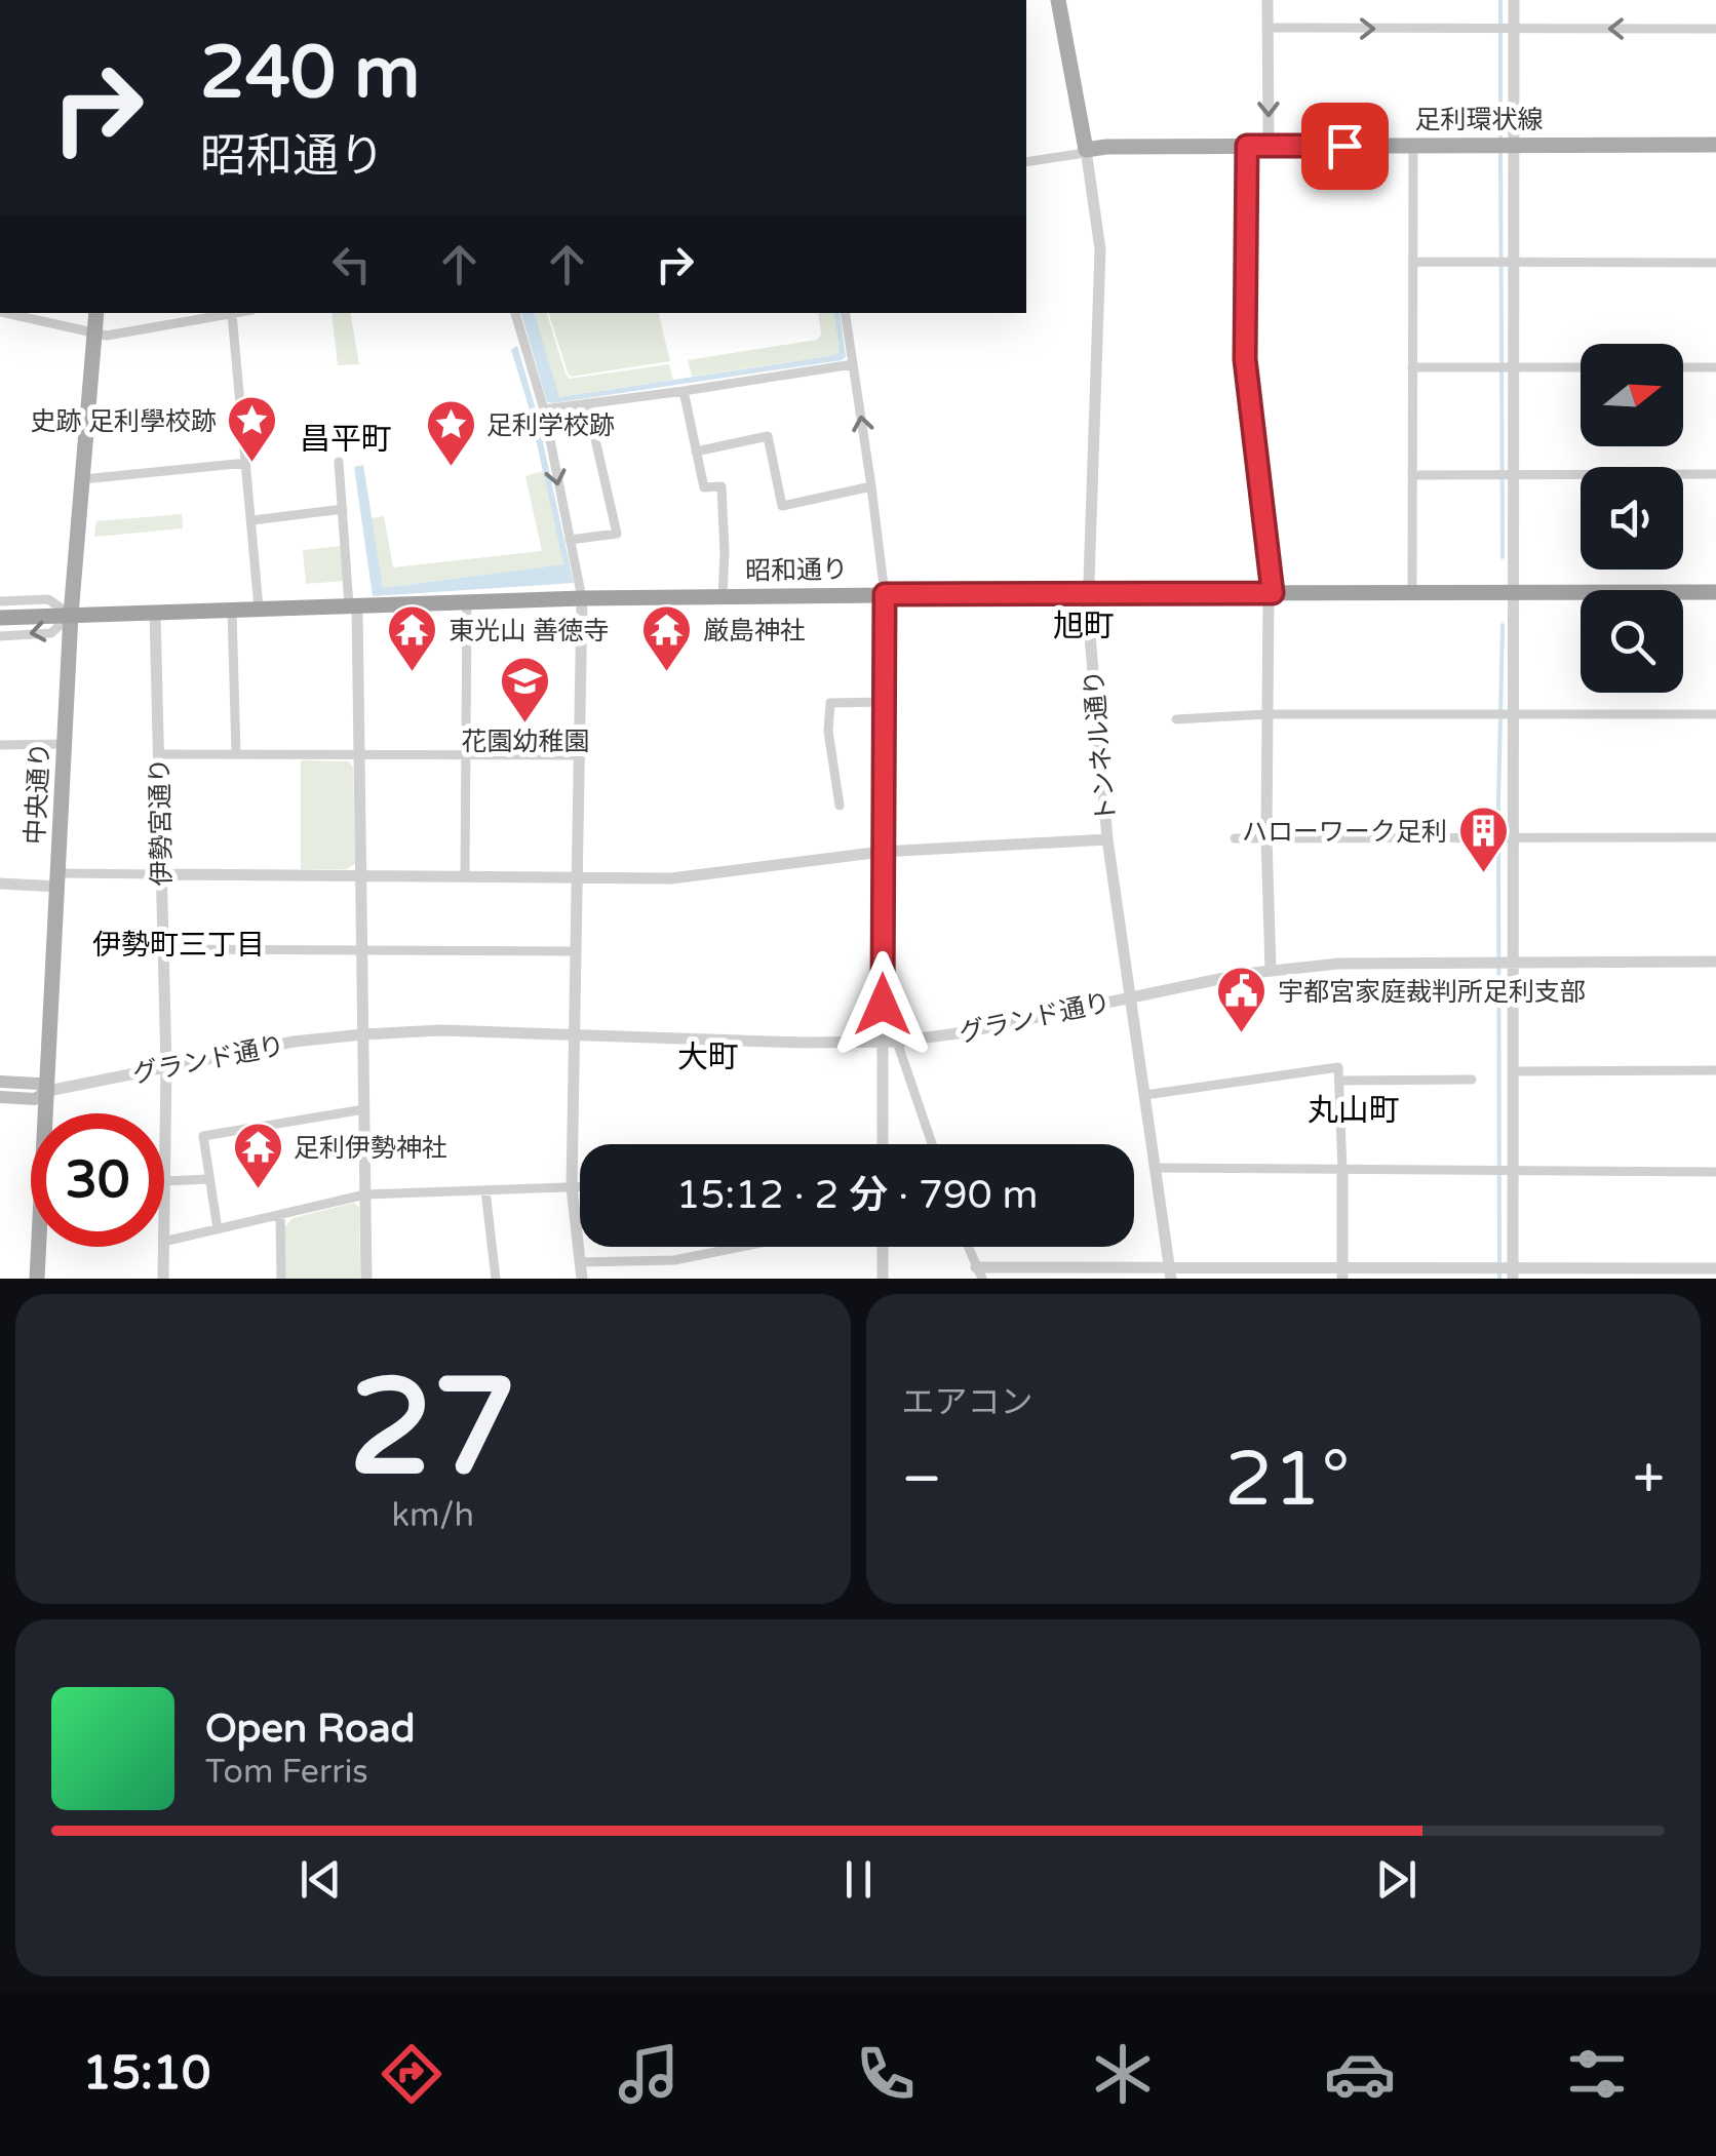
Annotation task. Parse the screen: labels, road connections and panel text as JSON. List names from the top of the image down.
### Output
{
  "streets": {
    "highway": ["昭和通り"],
    "main road": ["足利環状線", "中央通り"],
    "street": ["トンネル通り", "伊勢宮通り", "グランド通り"]
  },
  "crossings": [
    ["足利環状線", "トンネル通り"],
    ["昭和通り", "トンネル通り"],
    ["昭和通り", "中央通り"],
    ["昭和通り", "伊勢宮通り"],
    ["トンネル通り", "グランド通り"],
    ["中央通り", "グランド通り"],
    ["伊勢宮通り", "グランド通り"]
  ],
  "districts": [
    "昌平町",
    "旭町",
    "伊勢町三丁目",
    "大町",
    "丸山町"
  ],
  "places": {
    "place": ["史跡 足利學校跡", "足利学校跡"],
    "temple": ["東光山 善徳寺", "厳島神社", "足利伊勢神社"],
    "school or university": ["花園幼稚園"],
    "building": ["ハローワーク足利"],
    "public building": ["宇都宮家庭裁判所足利支部"]
  },
  "north": "right",
  "page": {
    "turn": ["240 m", "昭和通り"],
    "limit": "30",
    "trip": "15:12 · 2 分 · 790 m",
    "tile": [
      ["27", "km/h"],
      "エアコン"
    ],
    "heat": ["−", "21°", "+"],
    "song": ["Open Road", "Tom Ferris"],
    "tabs": "15:10"
  }
}
